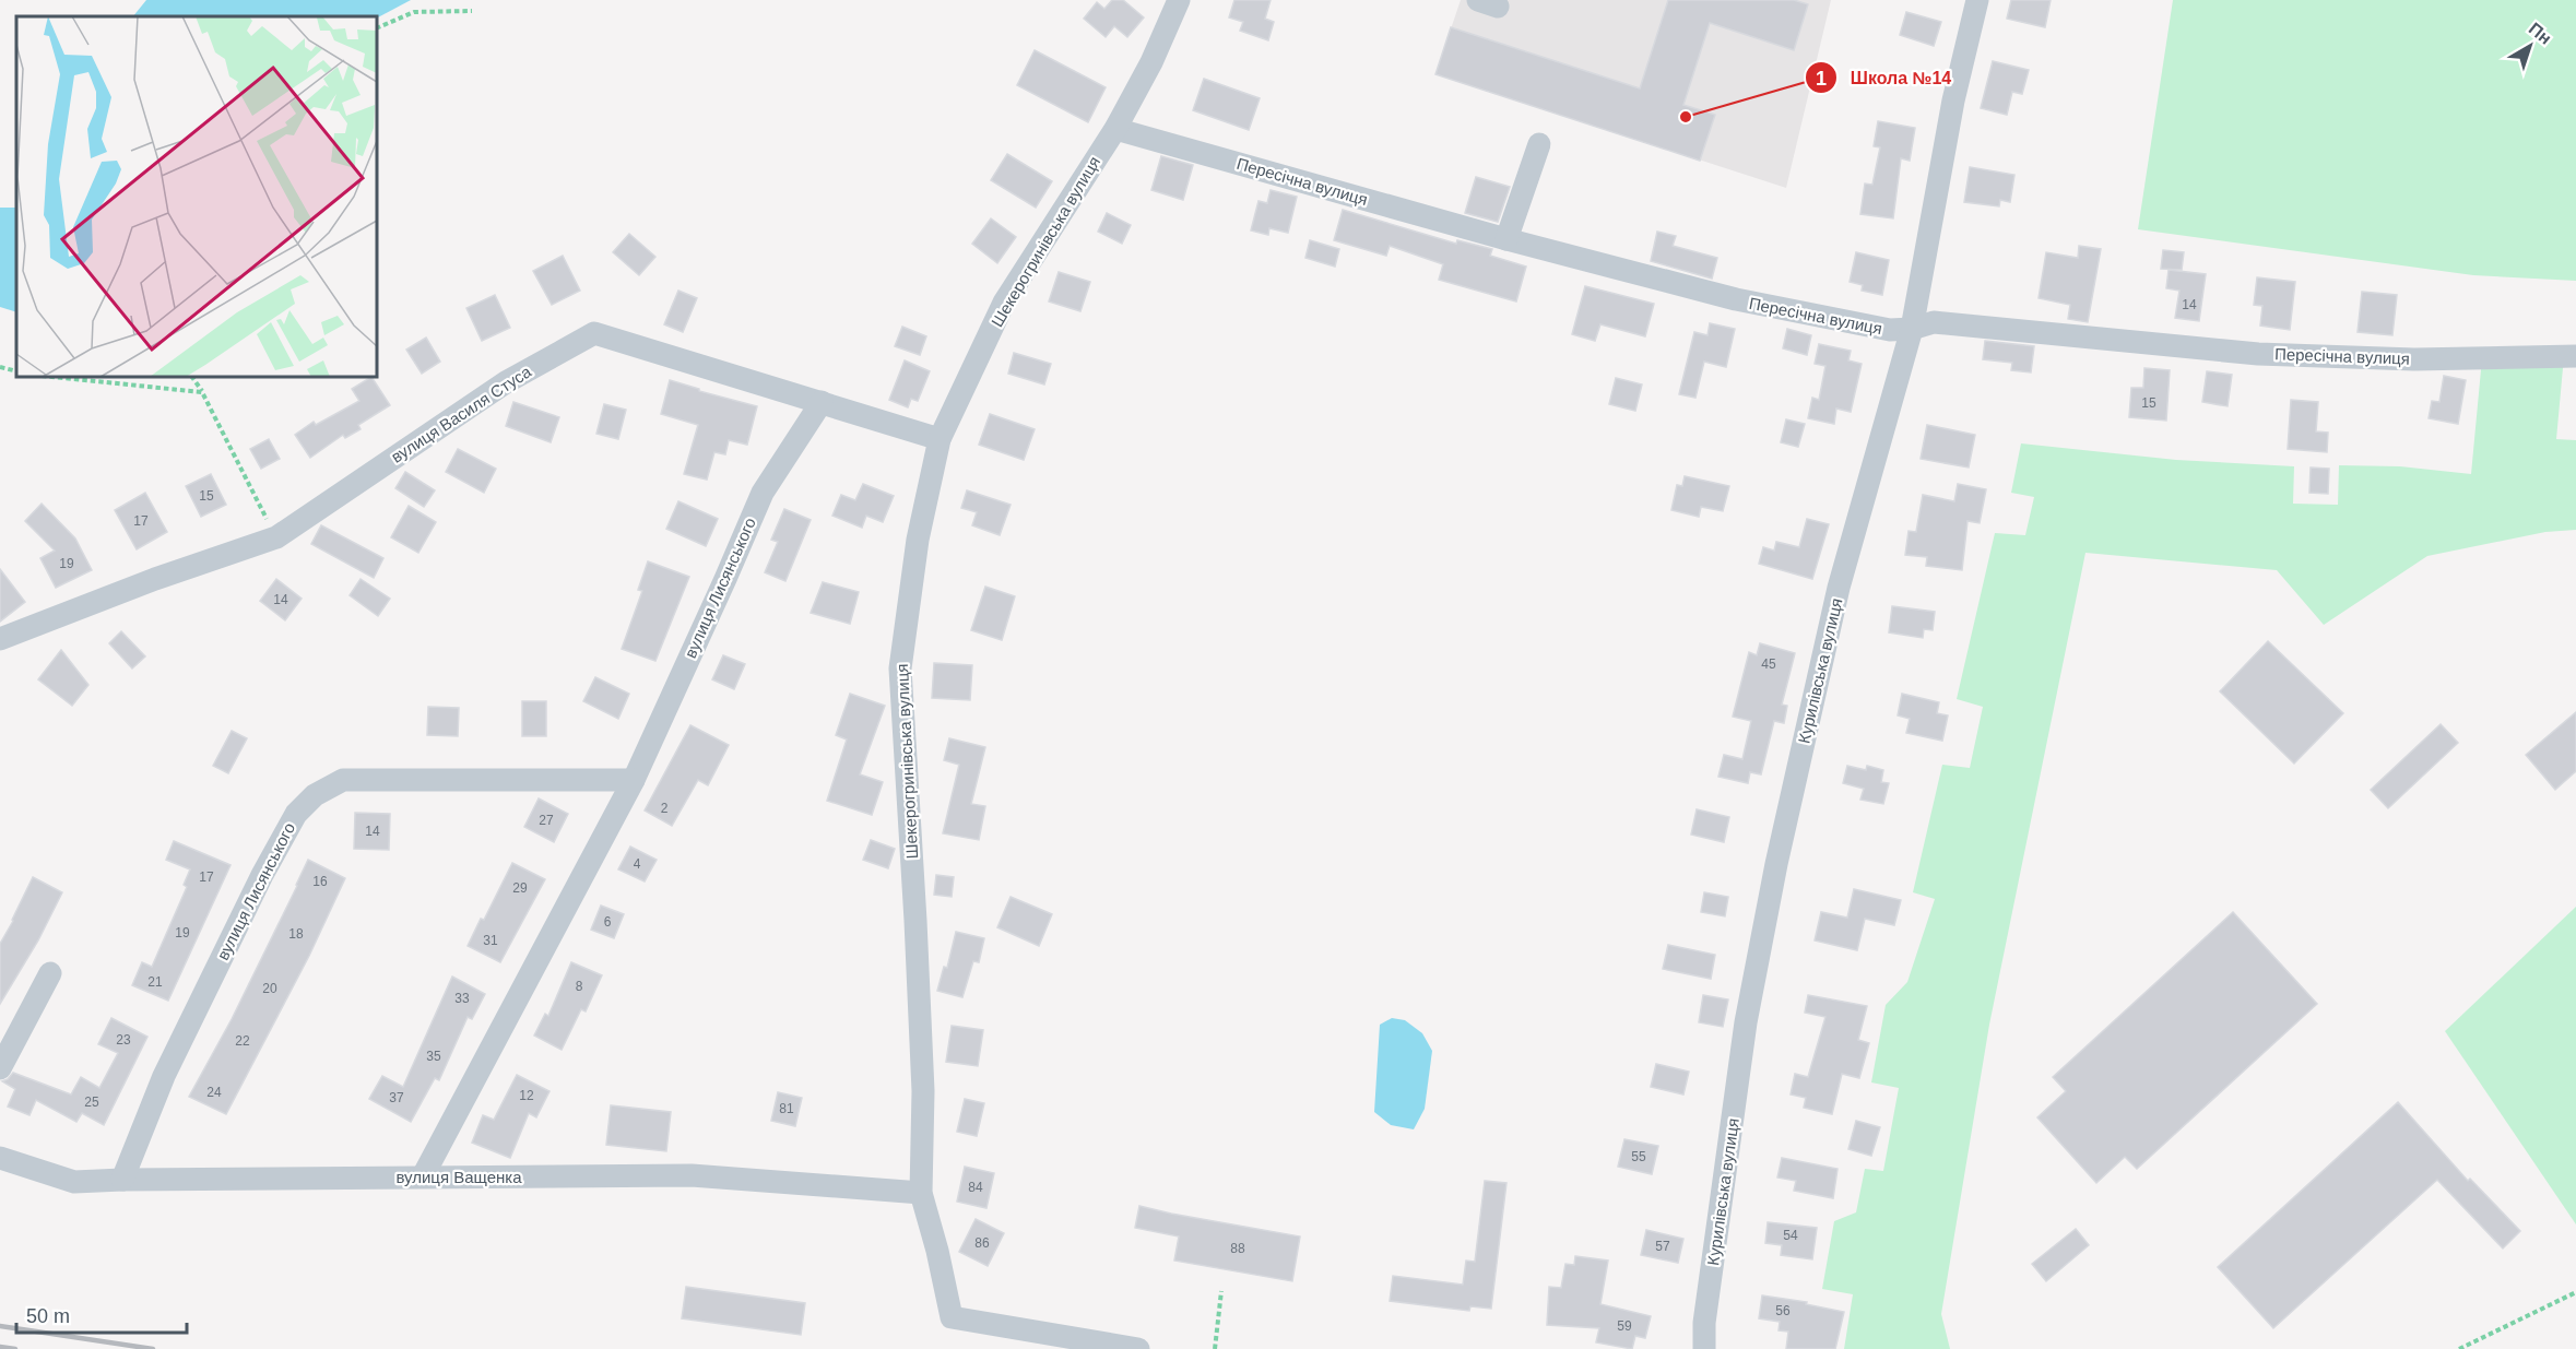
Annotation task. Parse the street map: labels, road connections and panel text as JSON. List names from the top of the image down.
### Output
{
  "streets": {
    "street": [
      "Пересічна вулиця",
      "Шекерогринівська вулиця",
      "вулиця Василя Стуса",
      "вулиця Лисянського",
      "Курилівська вулиця",
      "вулиця Ващенка"
    ]
  },
  "crossings": [
    ["Пересічна вулиця", "Шекерогринівська вулиця"],
    ["Пересічна вулиця", "Курилівська вулиця"],
    ["Шекерогринівська вулиця", "вулиця Василя Стуса"],
    ["Шекерогринівська вулиця", "вулиця Ващенка"],
    ["вулиця Василя Стуса", "вулиця Лисянського"],
    ["вулиця Лисянського", "вулиця Ващенка"]
  ],
  "places": ["Школа №14"],
  "house_numbers": [
    "14",
    "15",
    "15",
    "17",
    "19",
    "14",
    "45",
    "2",
    "27",
    "14",
    "4",
    "17",
    "16",
    "29",
    "6",
    "19",
    "18",
    "31",
    "21",
    "8",
    "20",
    "33",
    "23",
    "22",
    "35",
    "24",
    "12",
    "37",
    "25",
    "81",
    "55",
    "84",
    "54",
    "86",
    "57",
    "88",
    "56",
    "59"
  ],
  "scale_bar": "50 m",
  "north": "top right"
}
